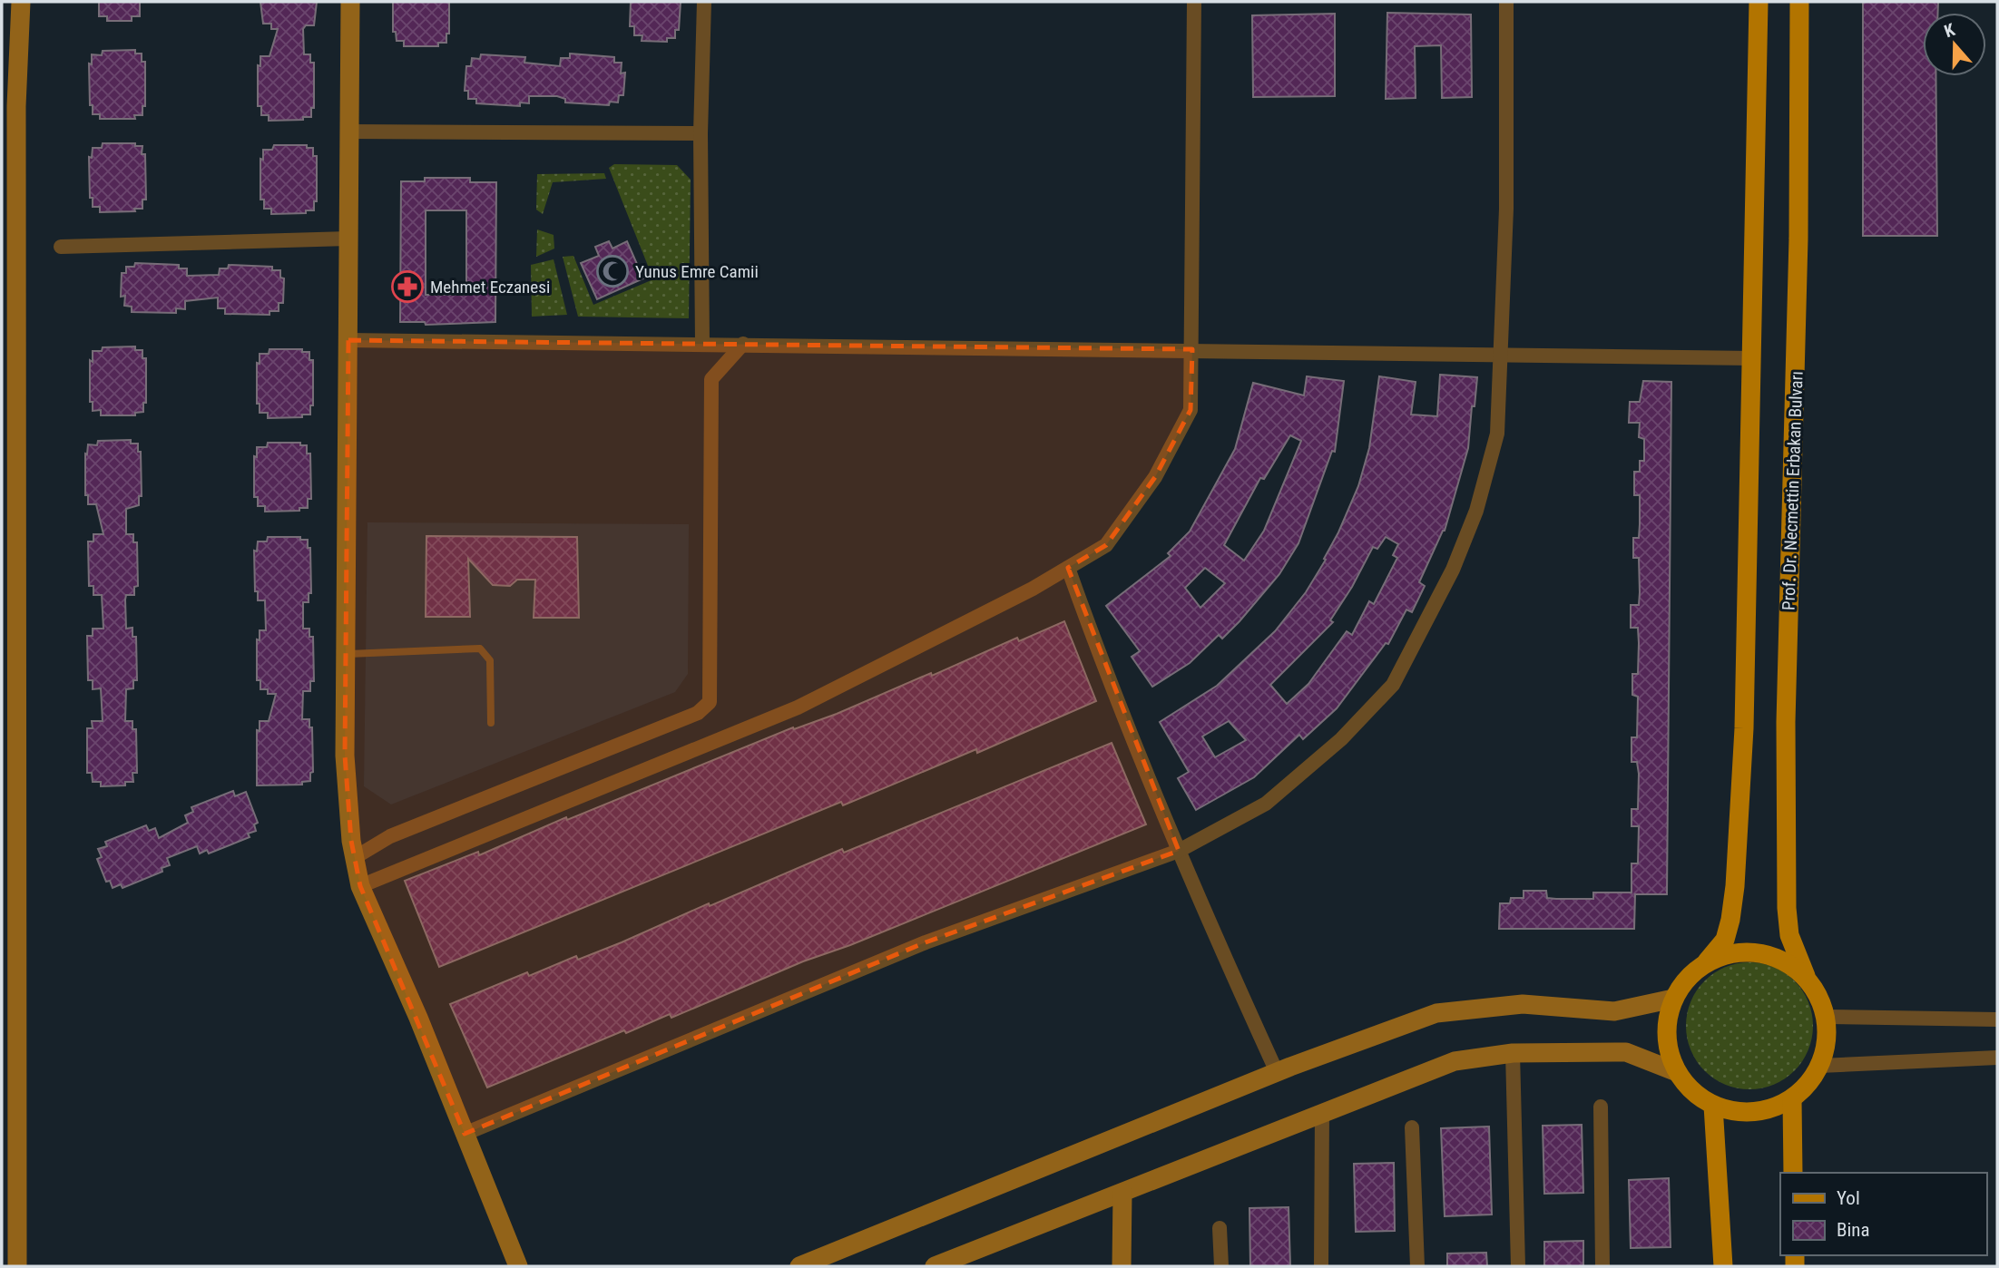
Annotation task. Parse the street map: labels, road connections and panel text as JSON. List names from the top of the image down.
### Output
{
  "streets": {
    "main road": ["Prof. Dr. Necmettin Erbakan Bulvarı"]
  },
  "places": {
    "mosque": ["Yunus Emre Camii"],
    "pharmacy": ["Mehmet Eczanesi"]
  },
  "legend": ["Yol", "Bina"],
  "north": "top"
}
